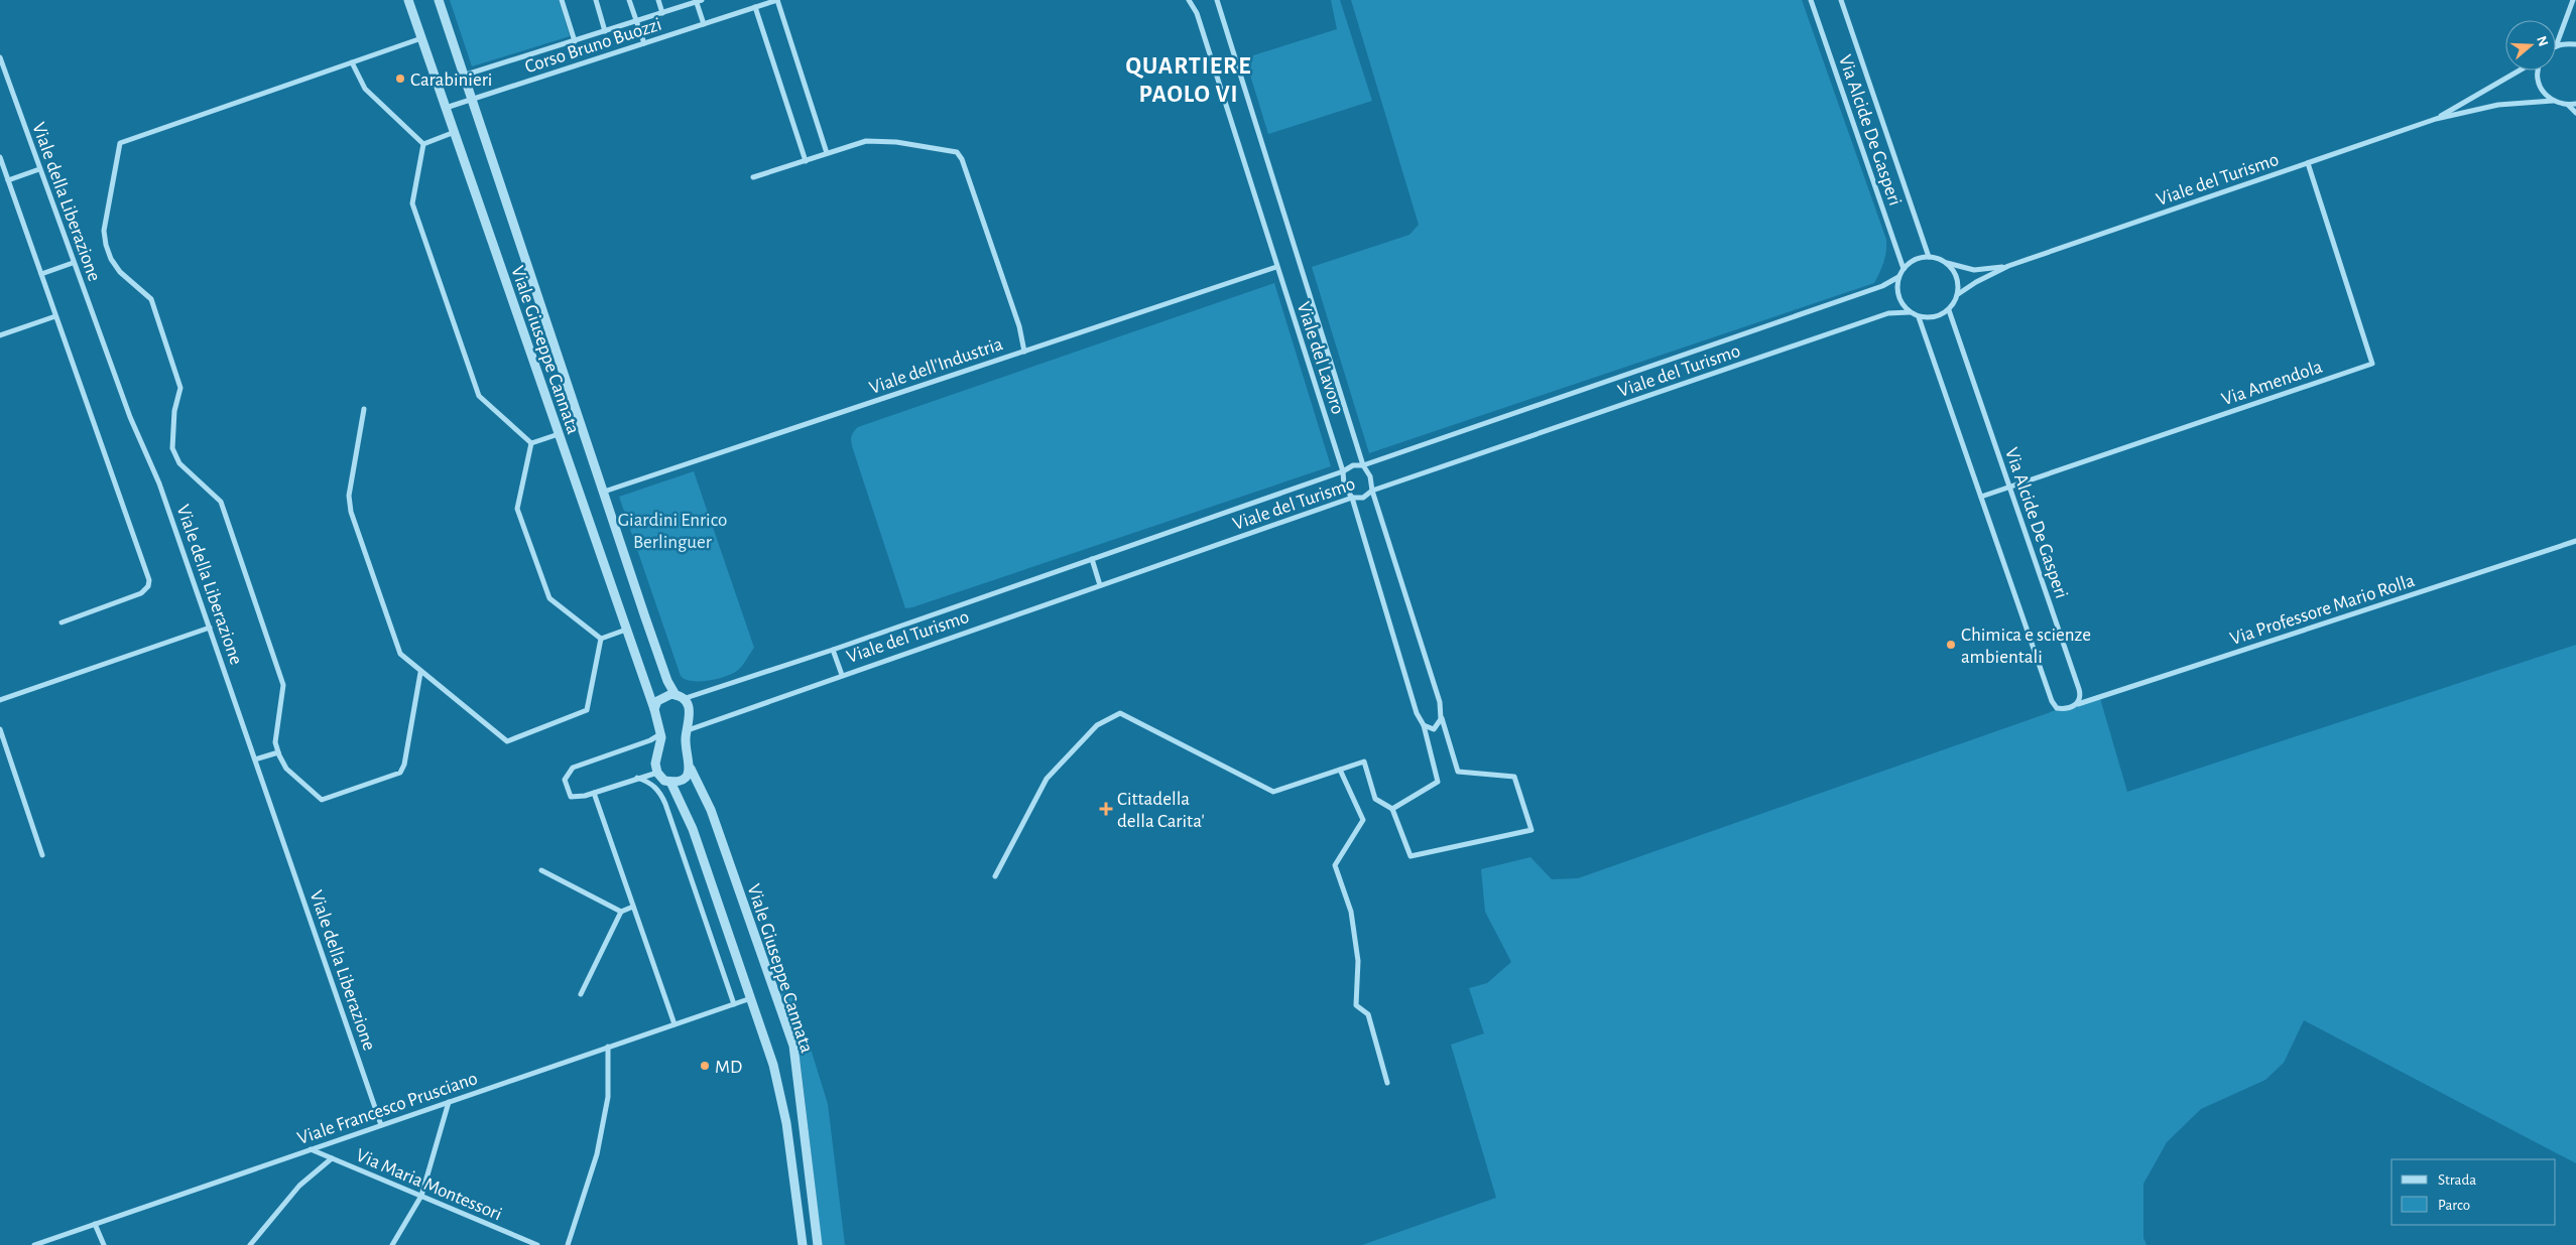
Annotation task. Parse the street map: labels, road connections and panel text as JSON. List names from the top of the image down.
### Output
{
  "streets": {
    "street": [
      "Corso Bruno Buozzi",
      "Via Alcide De Gasperi",
      "Viale del Turismo",
      "Viale della Liberazione",
      "Viale Giuseppe Cannata",
      "Viale del Lavoro",
      "Viale dell'Industria",
      "Via Amendola",
      "Via Professore Mario Rolla",
      "Viale Francesco Prusciano",
      "Via Maria Montessori"
    ]
  },
  "crossings": [
    ["Corso Bruno Buozzi", "Viale Giuseppe Cannata"],
    ["Via Alcide De Gasperi", "Viale del Turismo"],
    ["Via Alcide De Gasperi", "Via Amendola"],
    ["Via Alcide De Gasperi", "Via Professore Mario Rolla"],
    ["Viale del Turismo", "Viale Giuseppe Cannata"],
    ["Viale del Turismo", "Viale del Lavoro"],
    ["Viale del Turismo", "Via Amendola"],
    ["Viale della Liberazione", "Viale Francesco Prusciano"],
    ["Viale Giuseppe Cannata", "Viale dell'Industria"],
    ["Viale Giuseppe Cannata", "Viale Francesco Prusciano"],
    ["Viale del Lavoro", "Viale dell'Industria"],
    ["Viale Francesco Prusciano", "Via Maria Montessori"]
  ],
  "districts": ["QUARTIERE PAOLO VI"],
  "parks": ["Giardini Enrico Berlinguer"],
  "places": {
    "other": ["Carabinieri", "Chimica e scienze ambientali", "MD"],
    "health": ["Cittadella della Carita'"]
  },
  "legend": ["Strada", "Parco"],
  "north": "right"
}
